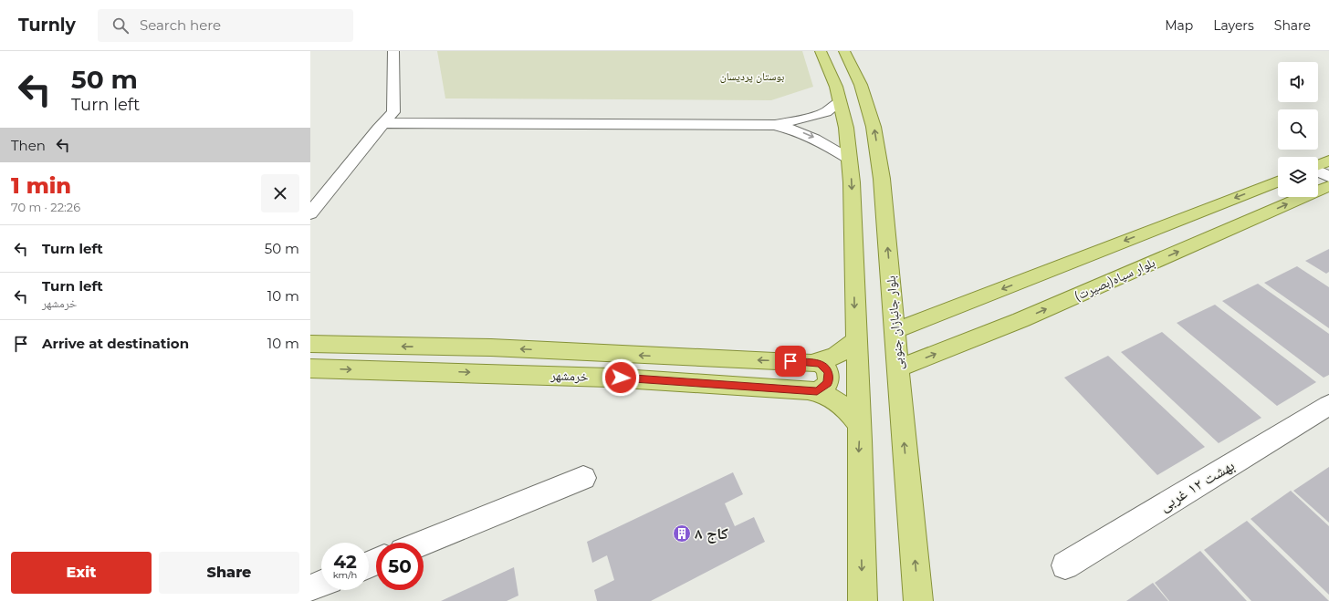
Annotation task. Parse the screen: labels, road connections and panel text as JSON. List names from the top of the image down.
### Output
{
  "streets": {
    "main road": ["بلوار سپاه(بصیرت)", "بلوار جانبازان جنوبی", "خرمشهر"],
    "street": ["بهشت ۱۲ غربی"]
  },
  "crossings": [
    ["بلوار سپاه(بصیرت)", "بلوار جانبازان جنوبی"]
  ],
  "parks": ["بوستان پردیسان"],
  "places": {
    "building": ["کاج ۸"]
  },
  "page": {
    "header": "Turnly",
    "search": "Search here",
    "nav": ["Map", "Layers", "Share"],
    "turn": ["50 m", "Turn left"],
    "then": "Then",
    "heading": ["1 min", "70 m · 22:26"],
    "list": [
      {
        "name": "Turn left",
        "value": "50 m"
      },
      {
        "name": "Turn left",
        "note": "خرمشهر",
        "value": "10 m"
      },
      {
        "name": "Arrive at destination",
        "value": "10 m"
      }
    ],
    "speed": "42 km/h",
    "limit": "50",
    "buttons": ["Exit", "Share"]
  }
}
